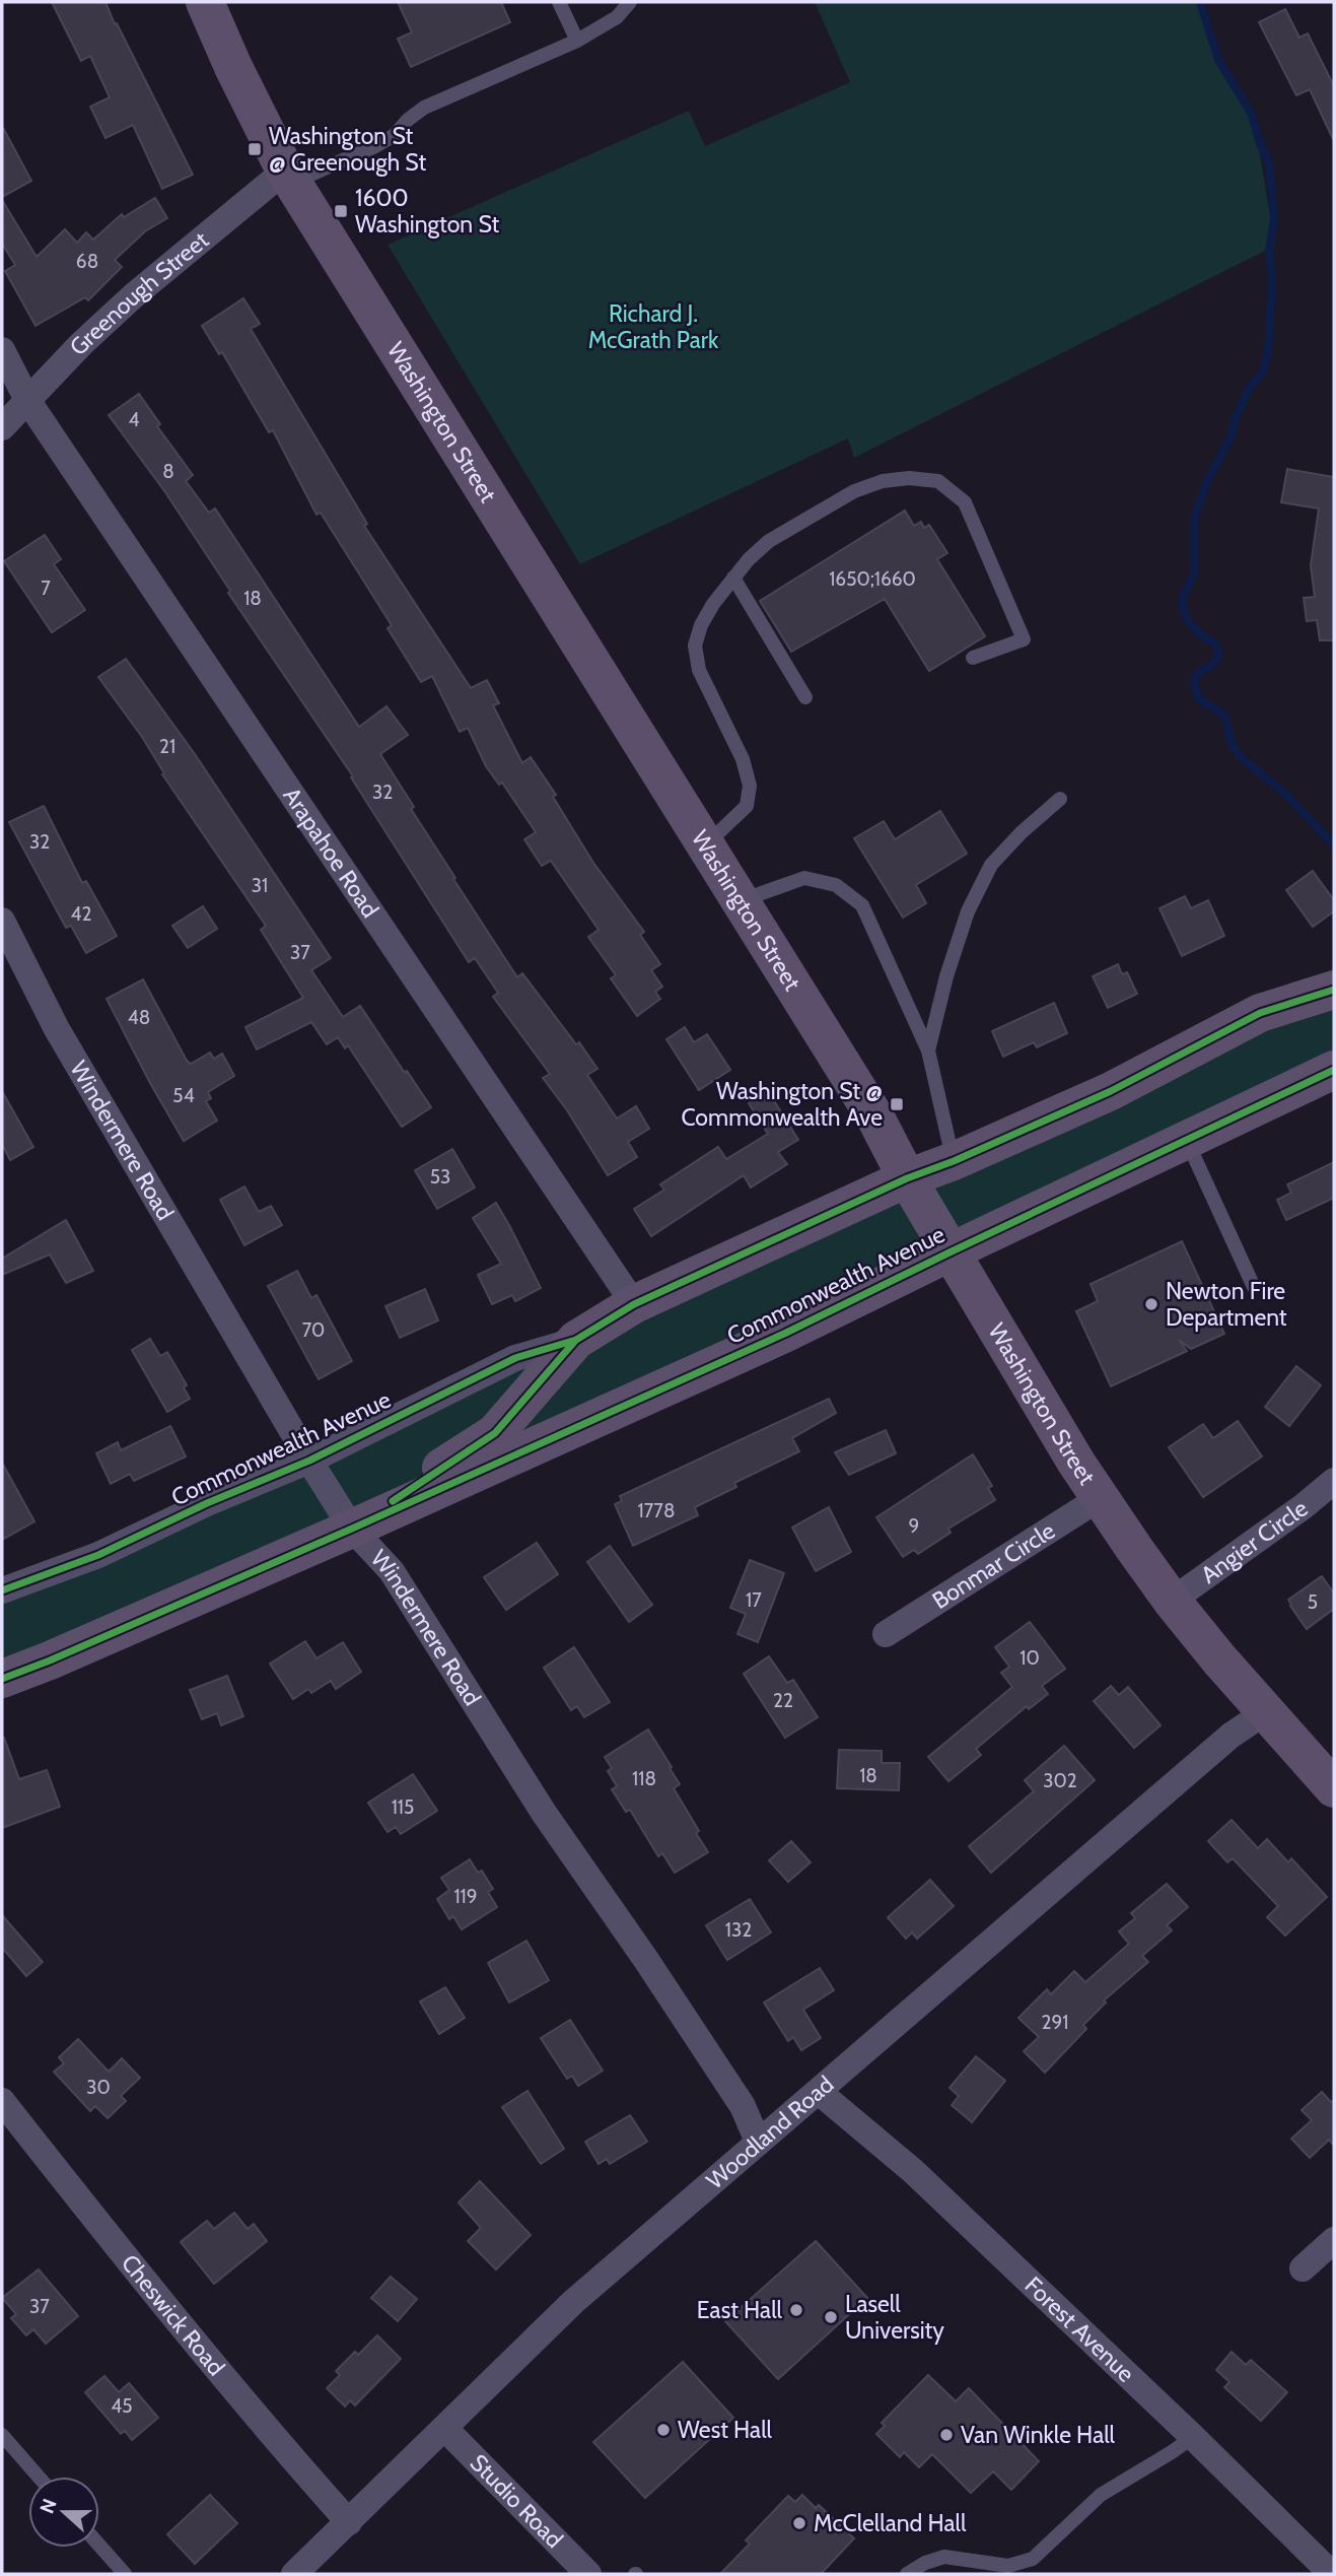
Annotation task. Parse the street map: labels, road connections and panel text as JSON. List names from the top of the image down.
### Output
{
  "streets": {
    "main road": ["Washington Street", "Commonwealth Avenue"],
    "street": [
      "Greenough Street",
      "Arapahoe Road",
      "Windermere Road",
      "Angier Circle",
      "Bonmar Circle",
      "Woodland Road",
      "Cheswick Road",
      "Forest Avenue",
      "Studio Road"
    ]
  },
  "crossings": [
    ["Greenough Street", "Washington Street"],
    ["Greenough Street", "Arapahoe Road"],
    ["Washington Street", "Commonwealth Avenue"],
    ["Washington Street", "Angier Circle"],
    ["Washington Street", "Bonmar Circle"],
    ["Washington Street", "Woodland Road"],
    ["Arapahoe Road", "Commonwealth Avenue"],
    ["Windermere Road", "Commonwealth Avenue"],
    ["Windermere Road", "Woodland Road"],
    ["Woodland Road", "Cheswick Road"],
    ["Woodland Road", "Forest Avenue"],
    ["Woodland Road", "Studio Road"]
  ],
  "parks": ["Richard J. McGrath Park"],
  "places": {
    "transit": ["Washington St @ Greenough St", "1600 Washington St", "Washington St @ Commonwealth Ave"],
    "other": [
      "Newton Fire Department",
      "East Hall",
      "Lasell University",
      "West Hall",
      "Van Winkle Hall",
      "McClelland Hall"
    ]
  },
  "house_numbers": [
    "68",
    "4",
    "8",
    "1650;1660",
    "7",
    "18",
    "21",
    "32",
    "32",
    "31",
    "42",
    "37",
    "48",
    "54",
    "53",
    "70",
    "1778",
    "9",
    "17",
    "5",
    "10",
    "22",
    "18",
    "118",
    "302",
    "115",
    "119",
    "132",
    "291",
    "30",
    "37",
    "45"
  ],
  "north": "left"
}
